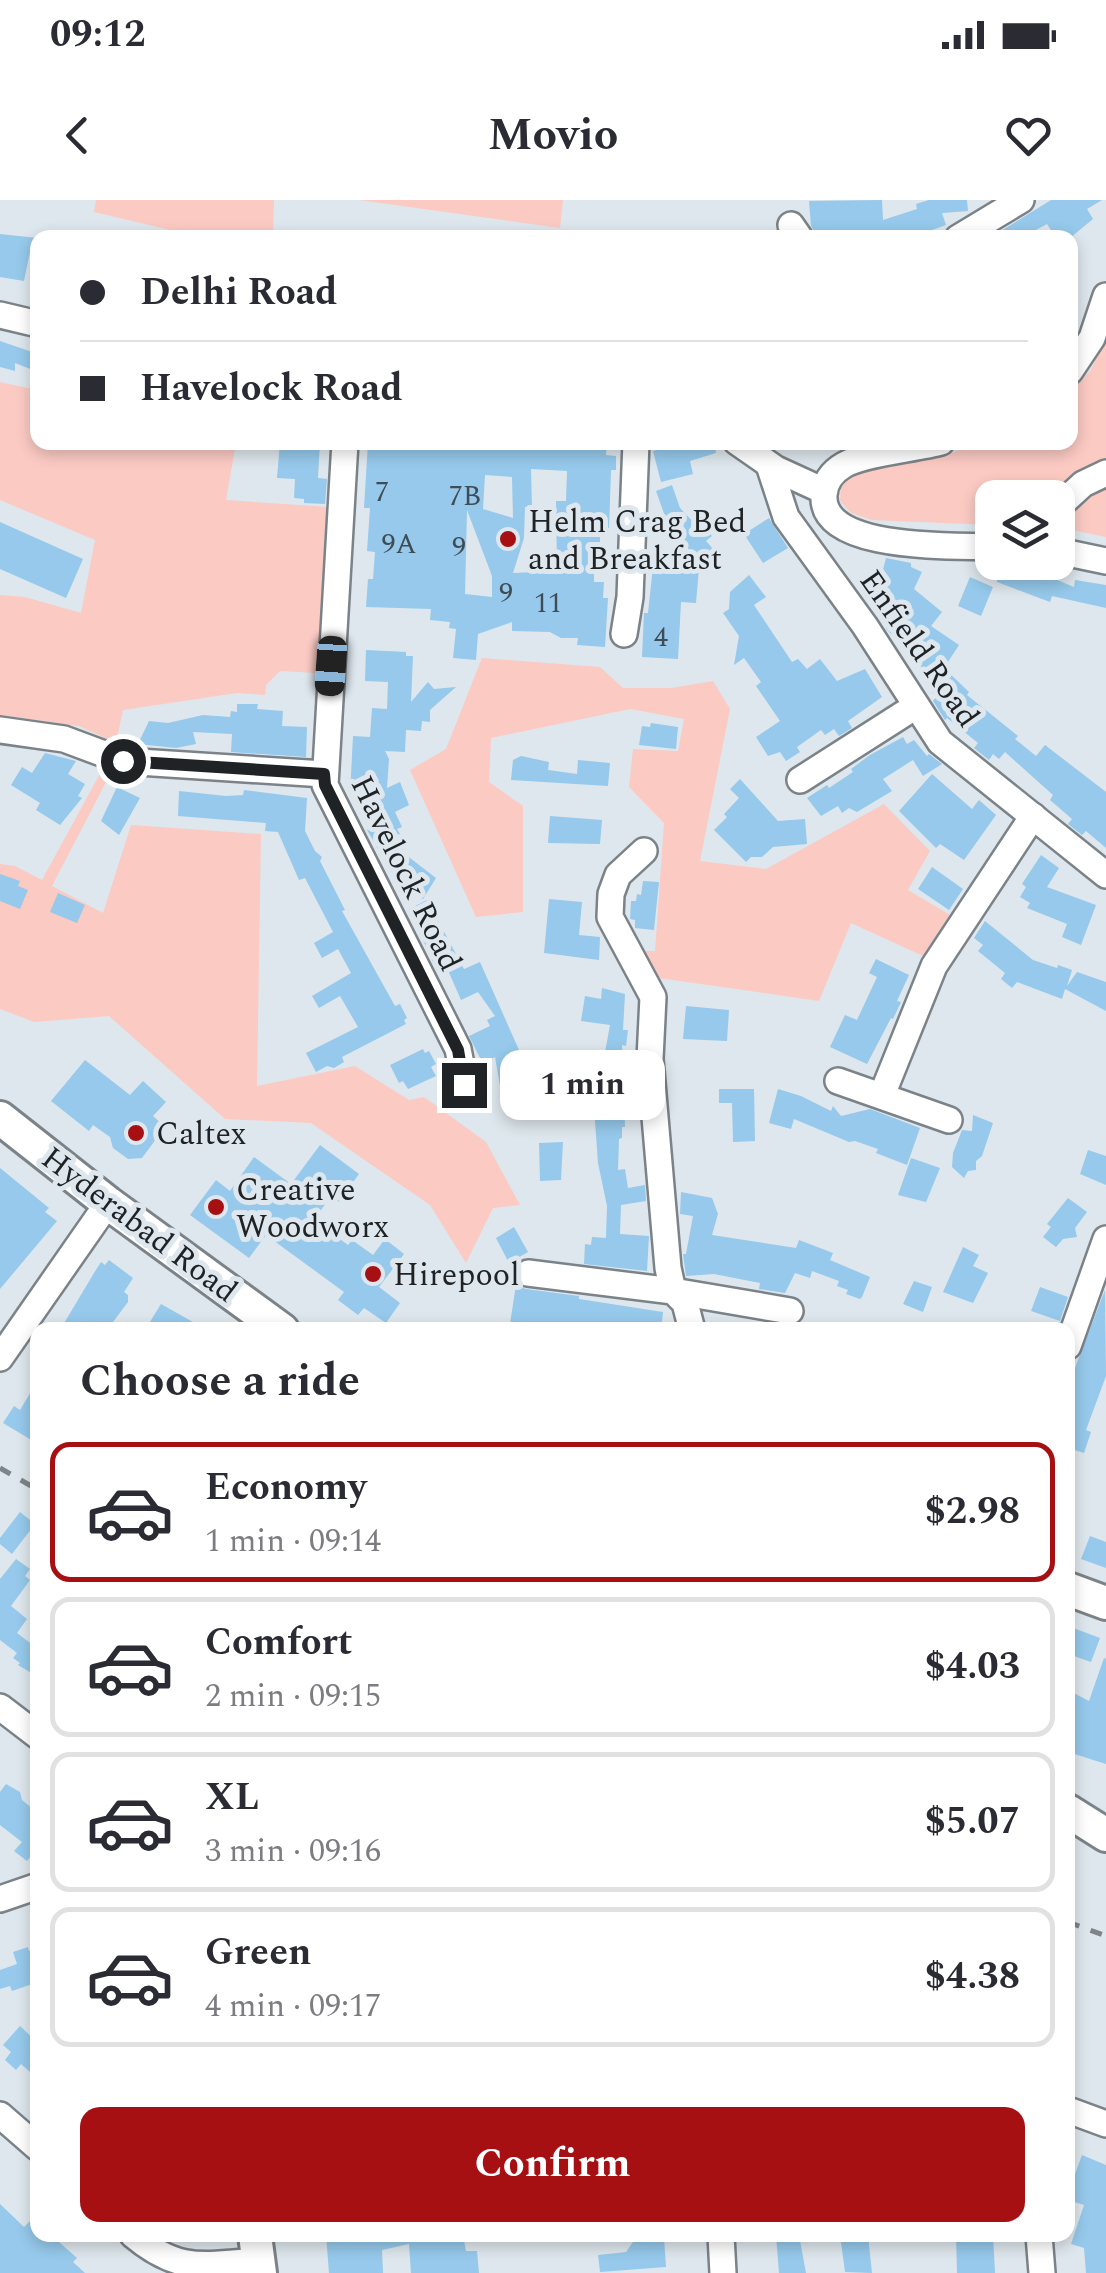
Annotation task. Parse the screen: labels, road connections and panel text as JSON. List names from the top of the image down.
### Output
{
  "streets": {
    "main road": ["Hyderabad Road"],
    "street": ["Enfield Road", "Havelock Road"]
  },
  "places": [
    "Helm Crag Bed and Breakfast",
    "Caltex",
    "Creative Woodworx",
    "Hirepool"
  ],
  "house_numbers": [
    "7",
    "7B",
    "9A",
    "9",
    "9",
    "11",
    "4"
  ],
  "page": {
    "status": "09:12",
    "header": "Movio",
    "banner": ["Delhi Road", "Havelock Road"],
    "bubble": "1 min",
    "heading": "Choose a ride",
    "list": [
      {
        "name": "Economy",
        "note": "1 min · 09:14",
        "value": "$2.98"
      },
      {
        "name": "Comfort",
        "note": "2 min · 09:15",
        "value": "$4.03"
      },
      {
        "name": "XL",
        "note": "3 min · 09:16",
        "value": "$5.07"
      },
      {
        "name": "Green",
        "note": "4 min · 09:17",
        "value": "$4.38"
      }
    ],
    "buttons": "Confirm"
  }
}
